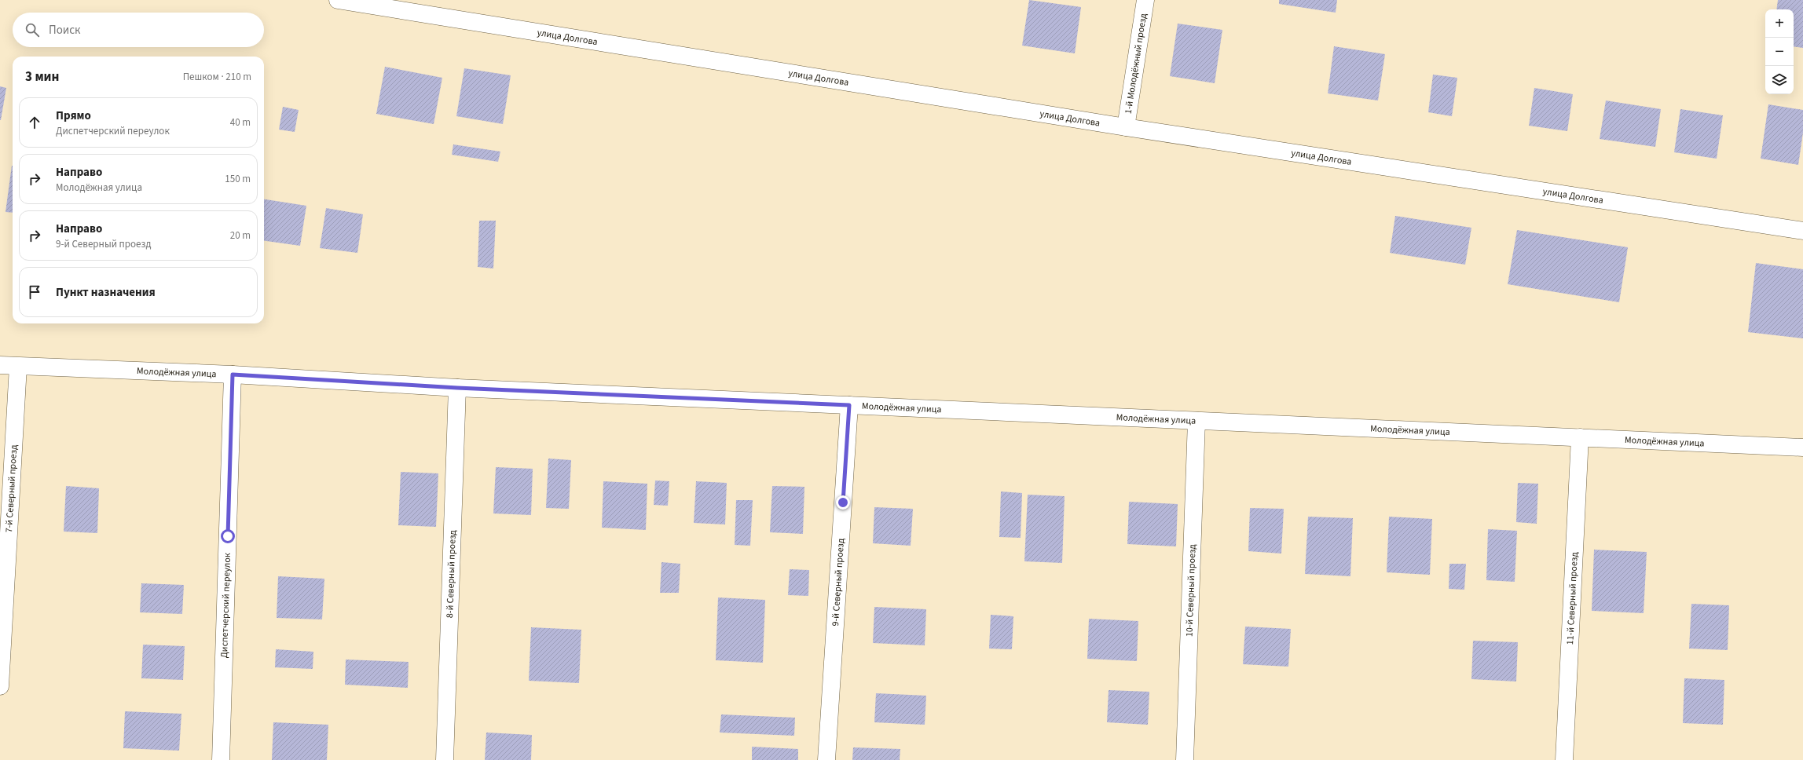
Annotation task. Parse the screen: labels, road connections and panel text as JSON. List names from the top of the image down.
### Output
{
  "streets": {
    "street": [
      "улица Долгова",
      "1-й Молодёжный проезд",
      "Молодёжная улица",
      "7-й Северный проезд",
      "8-й Северный проезд",
      "9-й Северный проезд",
      "10-й Северный проезд",
      "11-й Северный проезд",
      "Диспетчерский переулок"
    ]
  },
  "crossings": [
    ["улица Долгова", "1-й Молодёжный проезд"],
    ["Молодёжная улица", "7-й Северный проезд"],
    ["Молодёжная улица", "8-й Северный проезд"],
    ["Молодёжная улица", "9-й Северный проезд"],
    ["Молодёжная улица", "10-й Северный проезд"],
    ["Молодёжная улица", "11-й Северный проезд"],
    ["Молодёжная улица", "Диспетчерский переулок"]
  ],
  "page": {
    "map_buttons": ["+", "−"],
    "search": "Поиск",
    "heading": ["3 мин", "Пешком · 210 m"],
    "list": [
      ["Прямо", "Диспетчерский переулок", "40 m"],
      ["Направо", "Молодёжная улица", "150 m"],
      ["Направо", "9-й Северный проезд", "20 m"],
      "Пункт назначения"
    ]
  }
}
